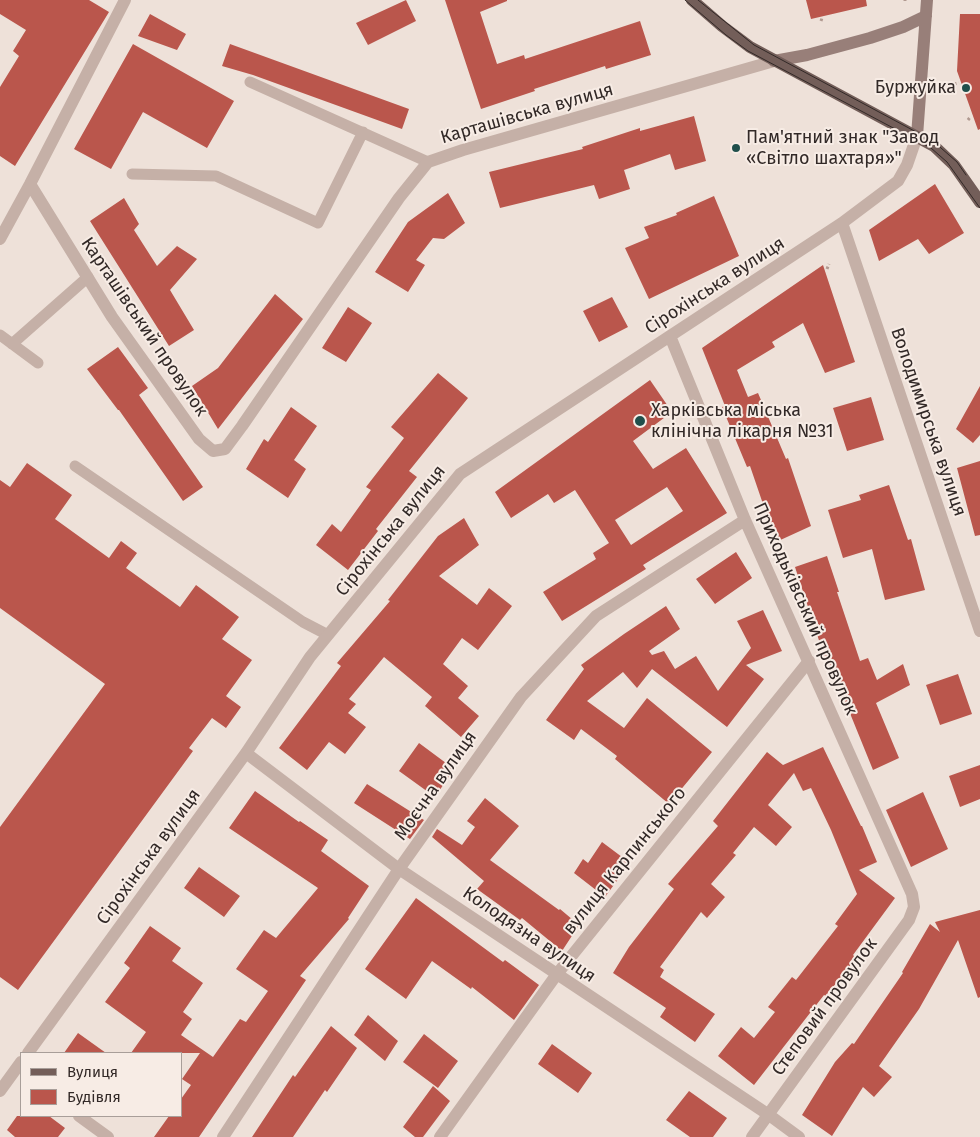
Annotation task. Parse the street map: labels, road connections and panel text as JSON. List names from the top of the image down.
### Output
{
  "streets": {
    "street": [
      "Карташівська вулиця",
      "Сірохінська вулиця",
      "Карташівський провулок",
      "Володимирська вулиця",
      "Приходьківський провулок",
      "Моєчна вулиця",
      "вулиця Карпинського",
      "Колодязна вулиця",
      "Степовий провулок"
    ]
  },
  "crossings": [
    ["Карташівська вулиця", "Карташівський провулок"],
    ["Сірохінська вулиця", "Володимирська вулиця"],
    ["Сірохінська вулиця", "Приходьківський провулок"],
    ["Сірохінська вулиця", "Колодязна вулиця"],
    ["Приходьківський провулок", "Моєчна вулиця"],
    ["Приходьківський провулок", "вулиця Карпинського"],
    ["Приходьківський провулок", "Степовий провулок"],
    ["Моєчна вулиця", "Колодязна вулиця"],
    ["вулиця Карпинського", "Колодязна вулиця"],
    ["Колодязна вулиця", "Степовий провулок"]
  ],
  "places": ["Буржуйка", "Пам'ятний знак \"Завод «Світло шахтаря»\"", "Харківська міська клінічна лікарня №31"],
  "legend": ["Вулиця", "Будівля"]
}
